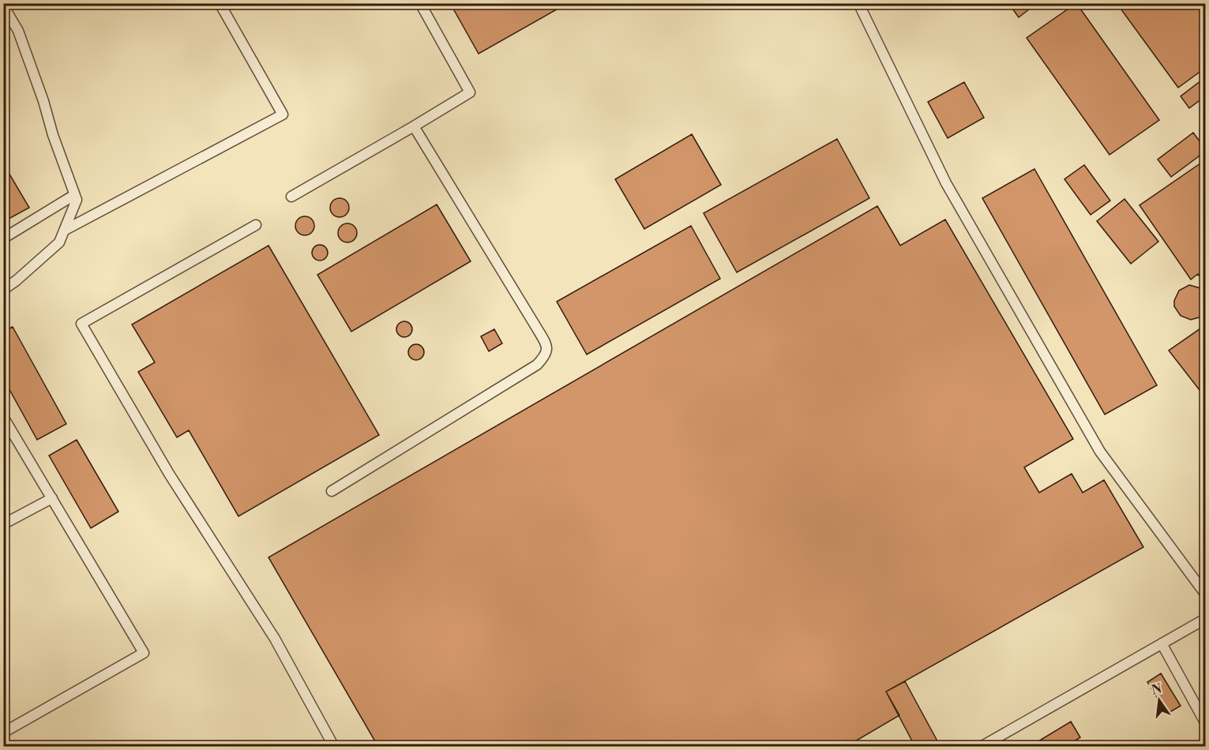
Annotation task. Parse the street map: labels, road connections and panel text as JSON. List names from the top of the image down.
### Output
{
  "north": "top"
}
